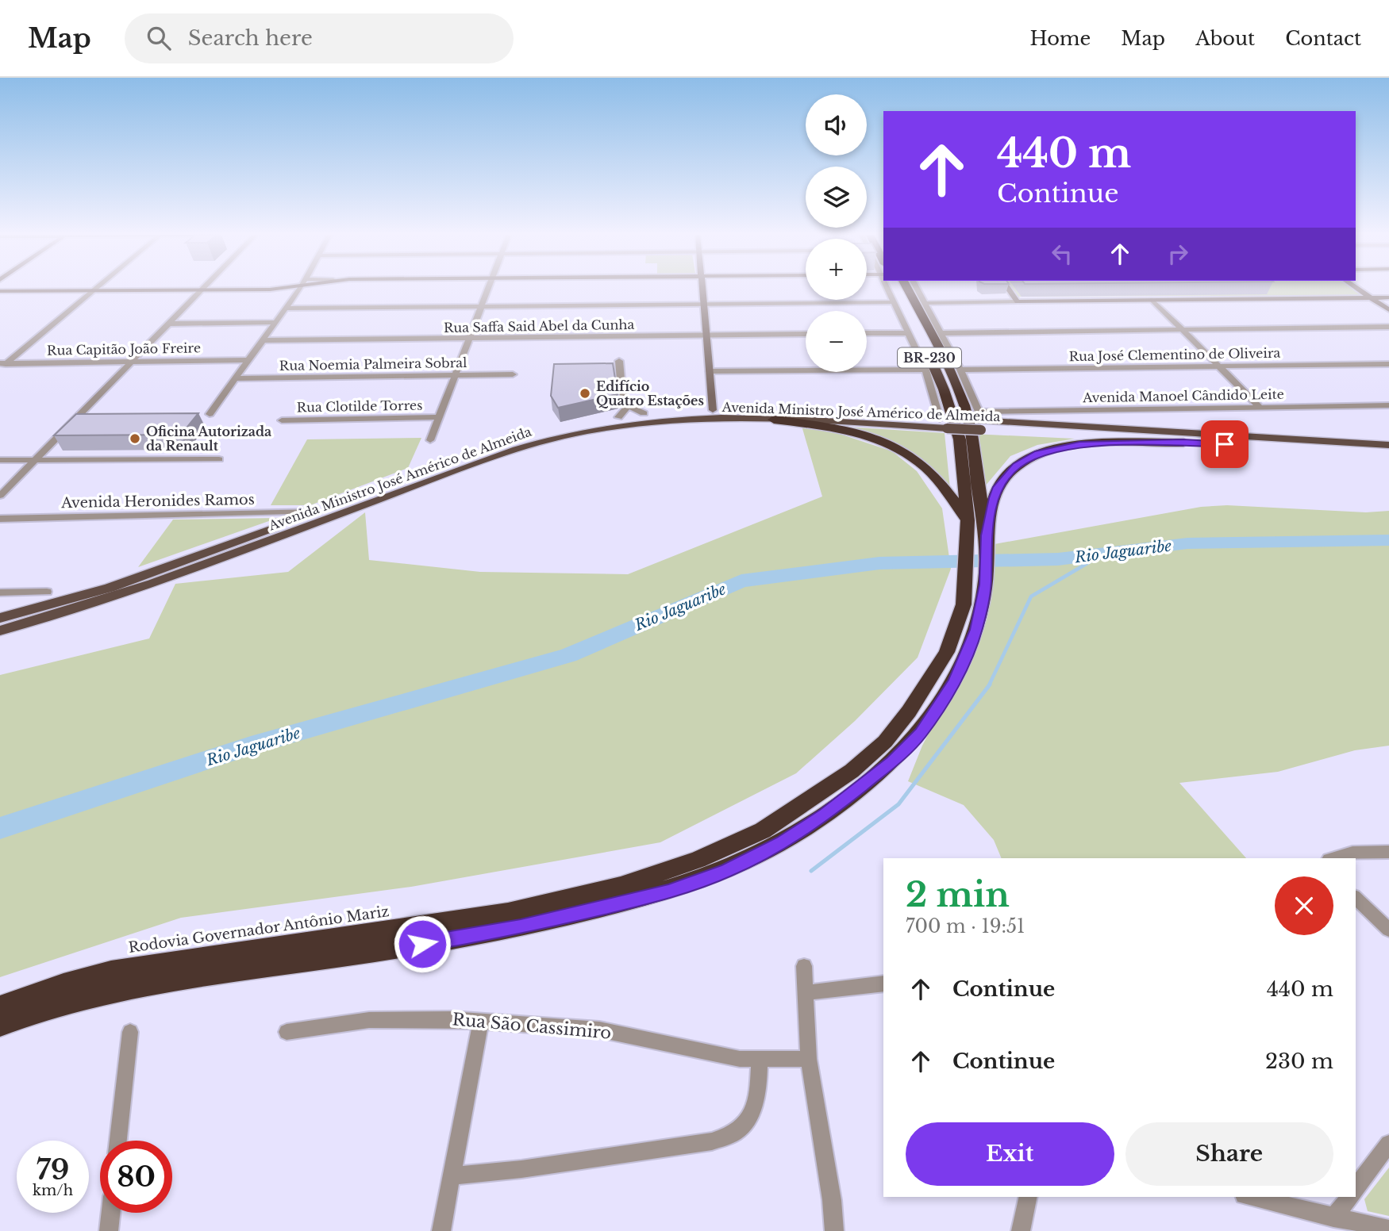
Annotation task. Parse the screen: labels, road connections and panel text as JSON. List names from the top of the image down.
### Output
{
  "streets": {
    "highway": ["BR-230", "Rodovia Governador Antônio Mariz"],
    "main road": ["Avenida Ministro José Américo de Almeida"],
    "street": [
      "Rua Saffa Said Abel da Cunha",
      "Rua Capitão João Freire",
      "Rua José Clementino de Oliveira",
      "Rua Noemia Palmeira Sobral",
      "Avenida Manoel Cândido Leite",
      "Rua Clotilde Torres",
      "Avenida Heronides Ramos",
      "Rua São Cassimiro"
    ]
  },
  "crossings": [
    ["Avenida Manoel Cândido Leite", "Avenida Ministro José Américo de Almeida"],
    ["Avenida Ministro José Américo de Almeida", "Avenida Heronides Ramos"]
  ],
  "water": ["Rio Jaguaribe"],
  "places": ["Edifício Quatro Estações", "Oficina Autorizada da Renault"],
  "page": {
    "header": "Map",
    "search": "Search here",
    "nav": [
      "Home",
      "Map",
      "About",
      "Contact"
    ],
    "map_buttons": ["+", "−"],
    "turn": ["440 m", "Continue"],
    "heading": ["2 min", "700 m · 19:51"],
    "list": [
      {
        "name": "Continue",
        "value": "440 m"
      },
      {
        "name": "Continue",
        "value": "230 m"
      }
    ],
    "buttons": ["Exit", "Share"],
    "speed": "79 km/h",
    "limit": "80"
  }
}
